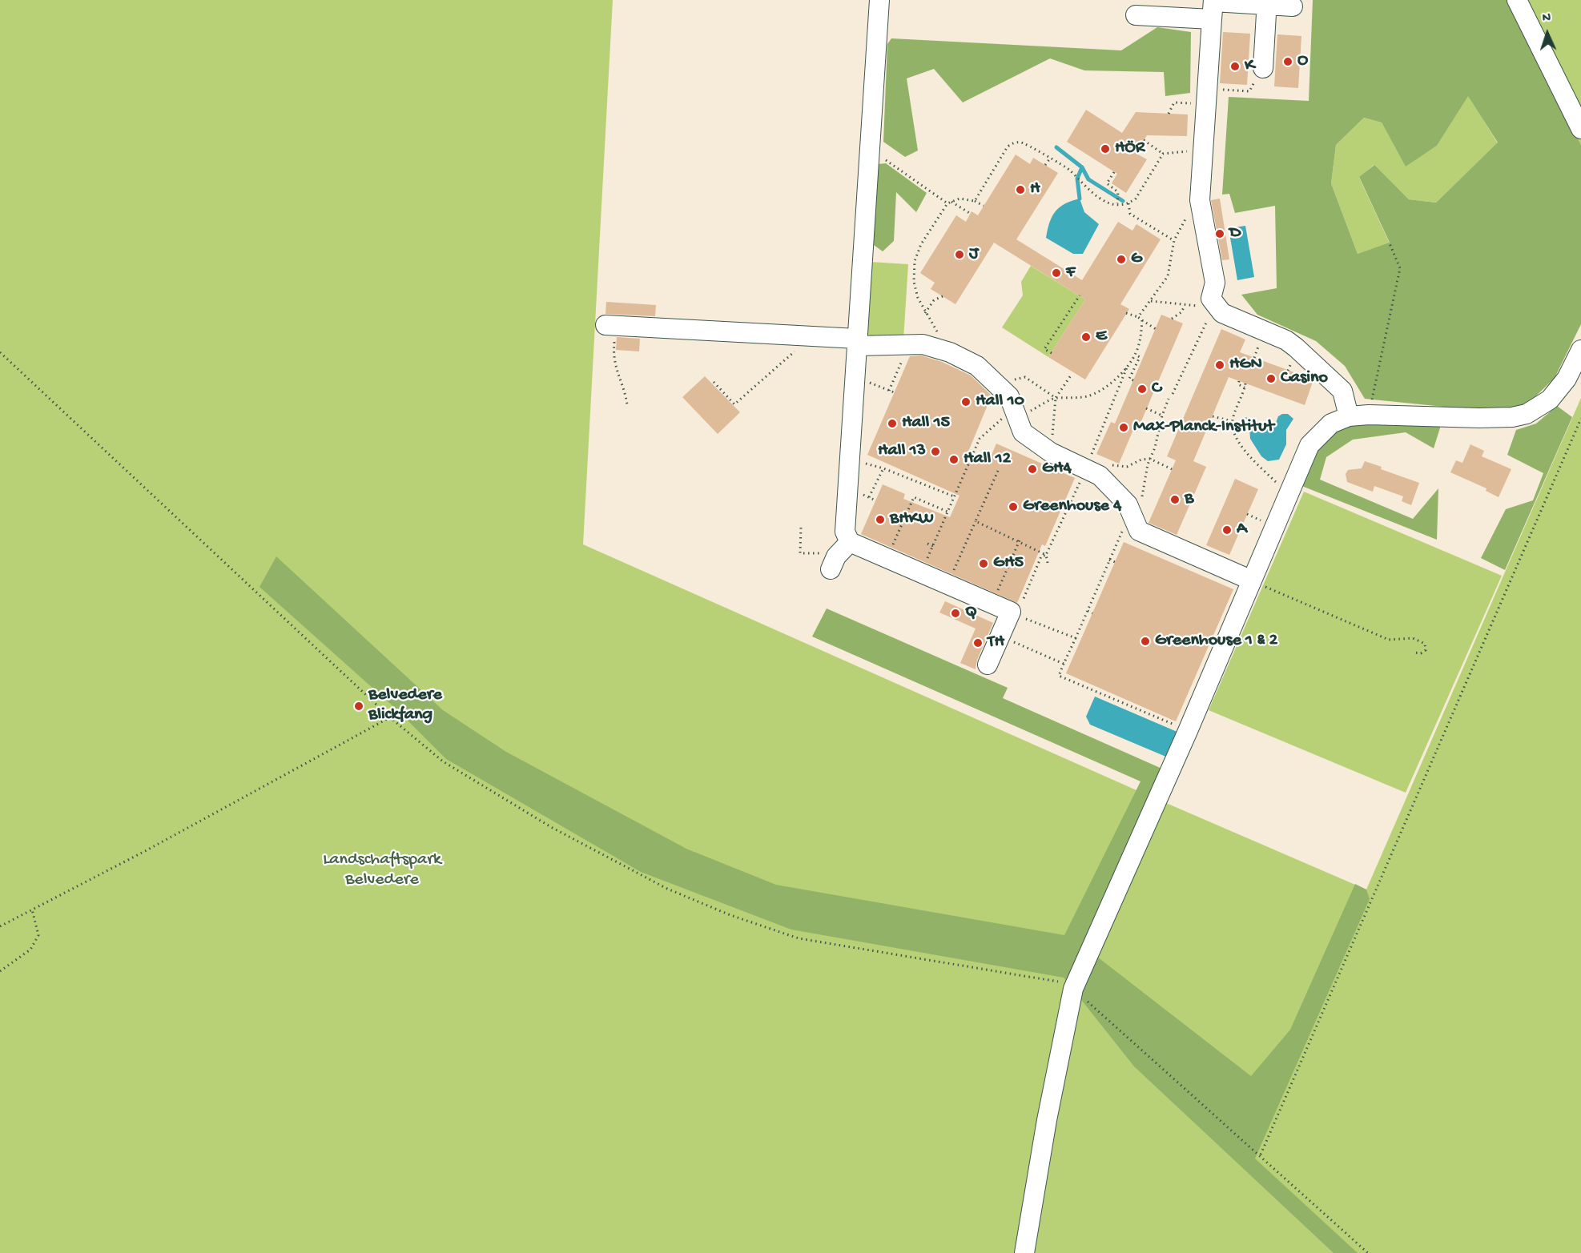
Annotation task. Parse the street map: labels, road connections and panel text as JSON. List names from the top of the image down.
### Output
{
  "parks": ["Landschaftspark Belvedere"],
  "places": [
    "O",
    "K",
    "HÖR",
    "H",
    "D",
    "J",
    "G",
    "F",
    "E",
    "HGN",
    "Casino",
    "C",
    "Hall 10",
    "Hall 15",
    "Max-Planck-Institut",
    "Hall 13",
    "Hall 12",
    "GH4",
    "B",
    "Greenhouse 4",
    "BHKW",
    "A",
    "GH5",
    "Q",
    "Greenhouse 1 & 2",
    "TH",
    "Belvedere Blickfang"
  ],
  "north": "top"
}
